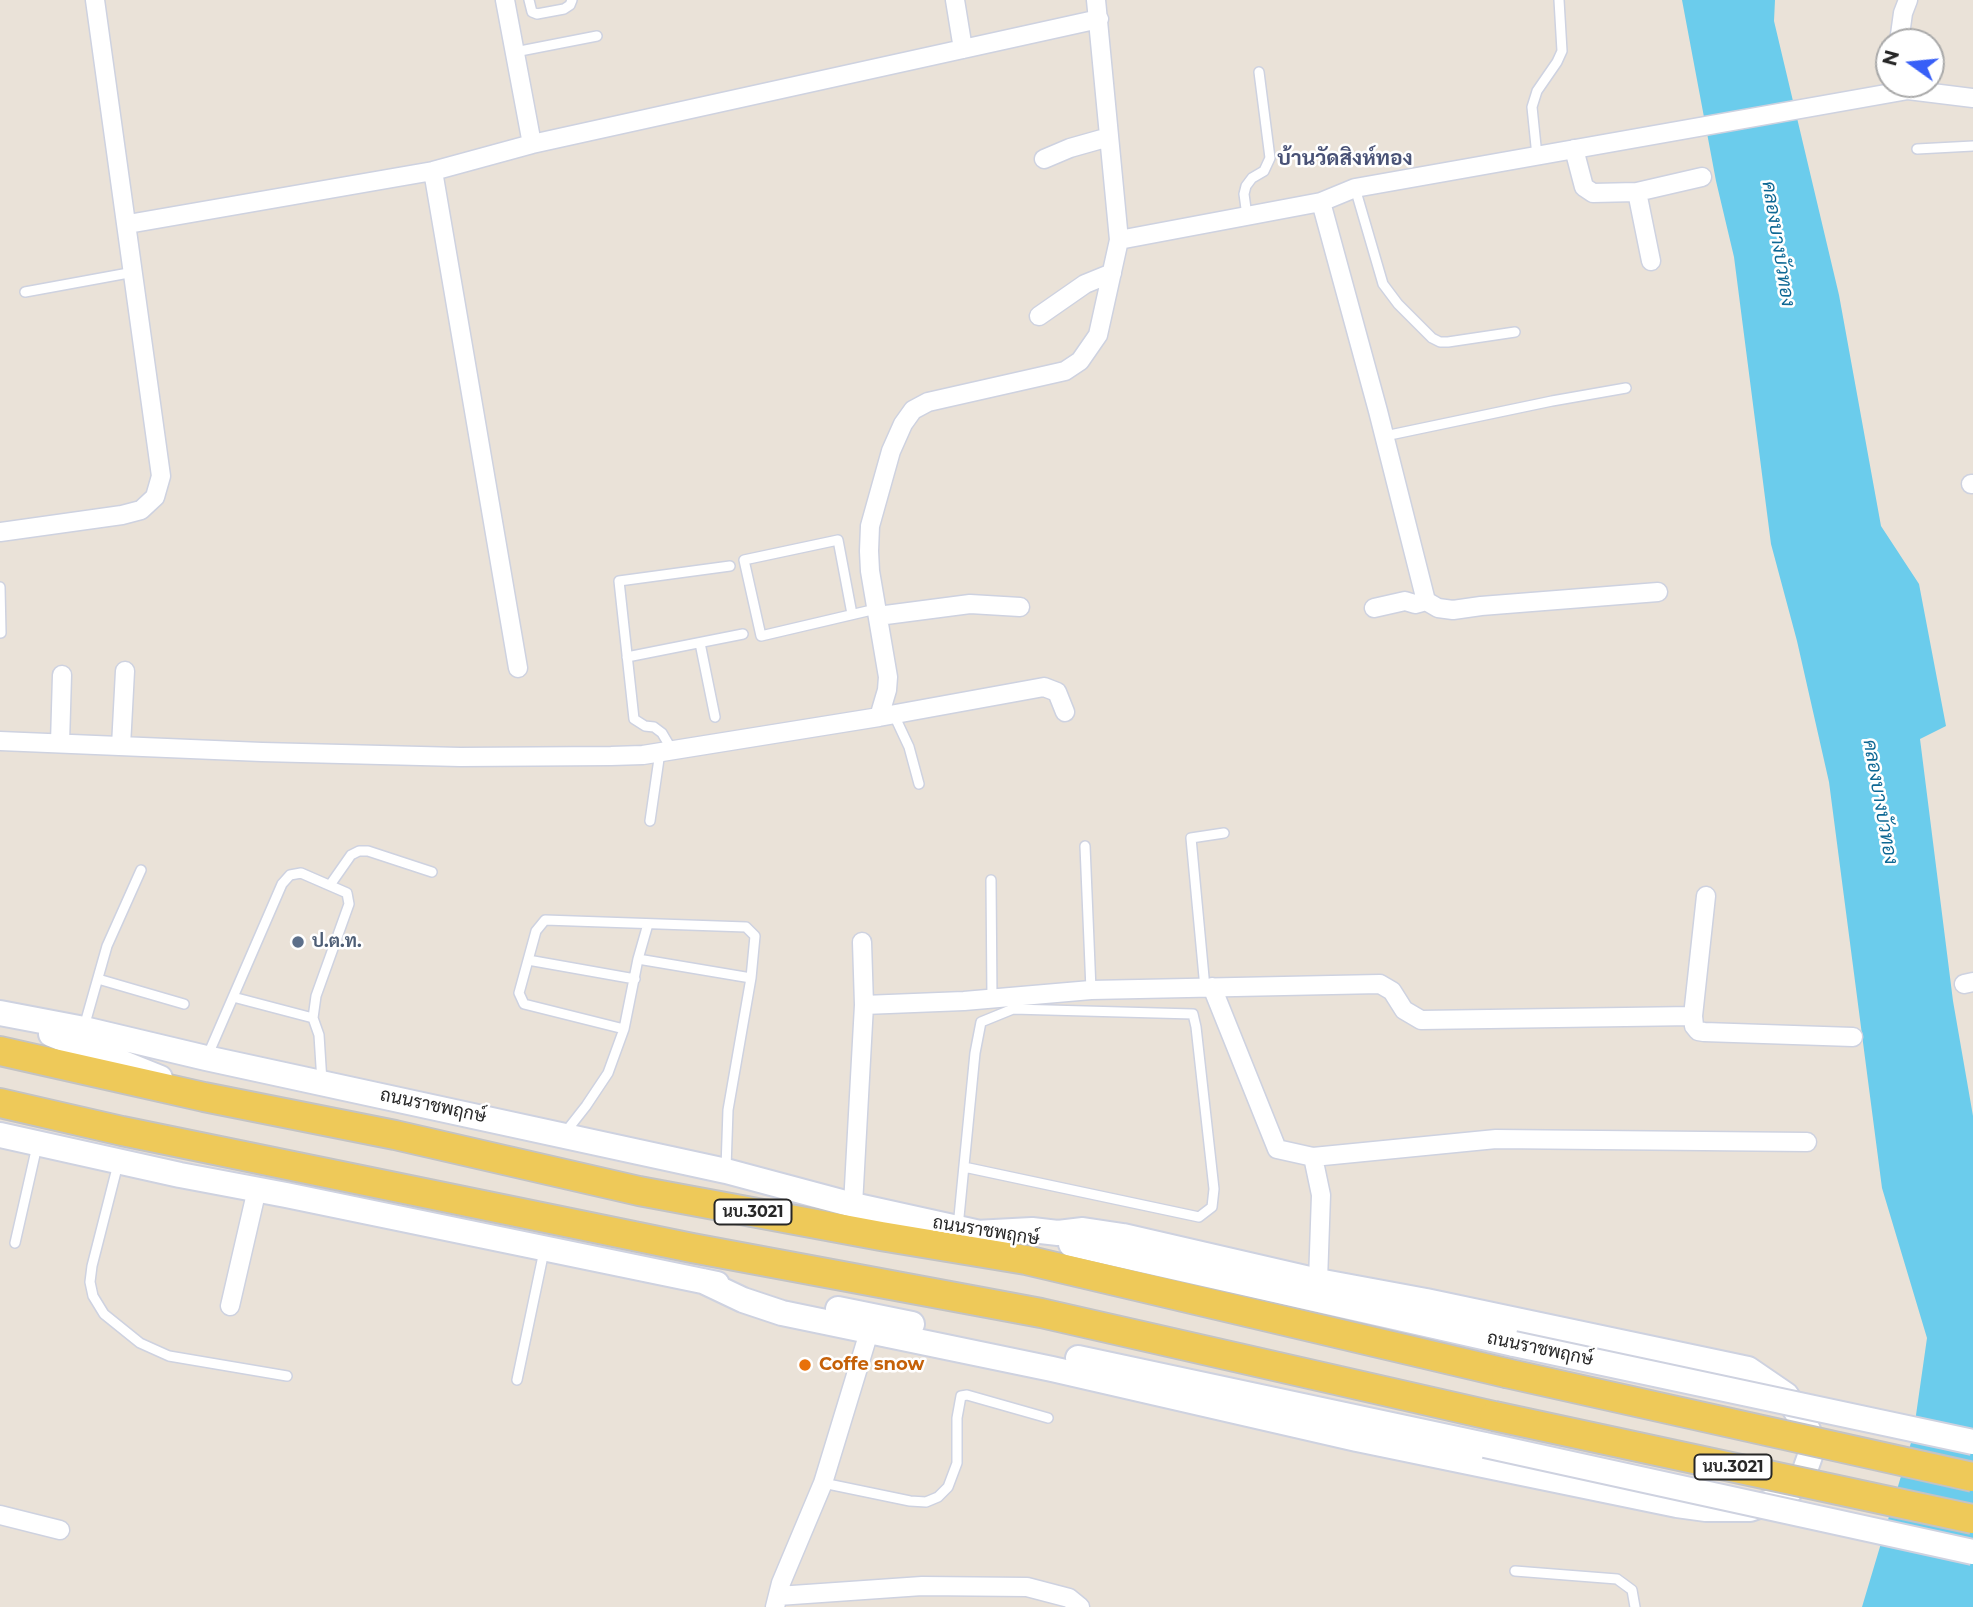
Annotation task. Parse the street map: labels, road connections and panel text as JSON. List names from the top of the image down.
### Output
{
  "streets": {
    "main road": ["ถนนราชพฤกษ์", "นบ.3021"]
  },
  "districts": ["บ้านวัดสิงห์ทอง"],
  "water": ["คลองบางบัวทอง"],
  "places": ["ป.ต.ท.", "Coffe snow"],
  "north": "left"
}
